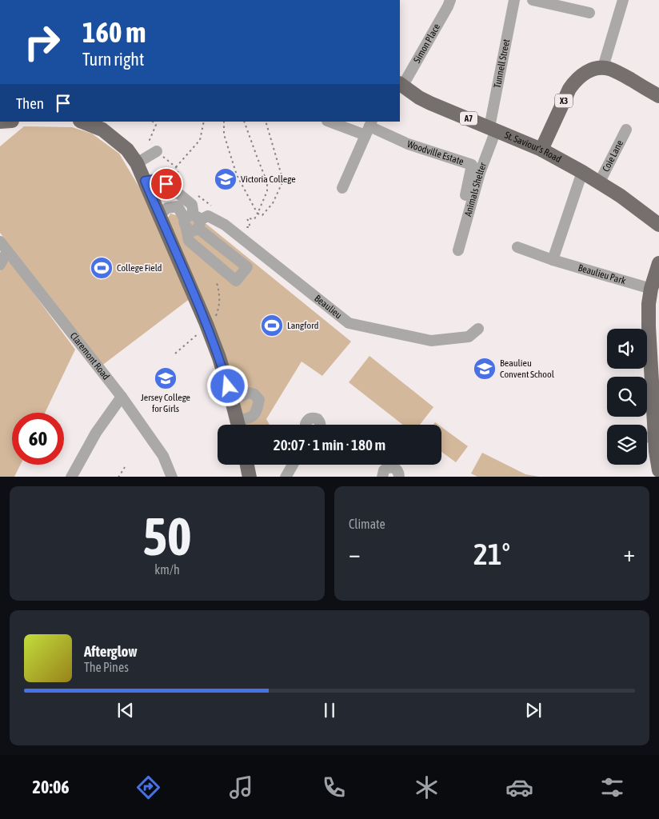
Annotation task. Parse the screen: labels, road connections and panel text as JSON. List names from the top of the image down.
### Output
{
  "streets": {
    "main road": ["X3", "A7", "St. Saviour's Road"],
    "street": [
      "Simon Place",
      "Tunnell Street",
      "Woodville Estate",
      "Coie Lane",
      "Animals Shelter",
      "Beaulieu Park",
      "Beaulieu",
      "Claremont Road"
    ]
  },
  "crossings": [
    ["Simon Place", "St. Saviour's Road"],
    ["Tunnell Street", "St. Saviour's Road"],
    ["Tunnell Street", "Animals Shelter"],
    ["X3", "St. Saviour's Road"],
    ["St. Saviour's Road", "Coie Lane"],
    ["St. Saviour's Road", "Animals Shelter"]
  ],
  "places": {
    "school or university": ["Victoria College", "Beaulieu Convent School", "Jersey College for Girls"],
    "sports": ["College Field", "Langford"]
  },
  "page": {
    "turn": ["160 m", "Turn right"],
    "then": "Then",
    "limit": "60",
    "trip": "20:07 · 1 min · 180 m",
    "tile": [
      ["50", "km/h"],
      "Climate"
    ],
    "heat": ["−", "21°", "+"],
    "song": ["Afterglow", "The Pines"],
    "tabs": "20:06"
  }
}
